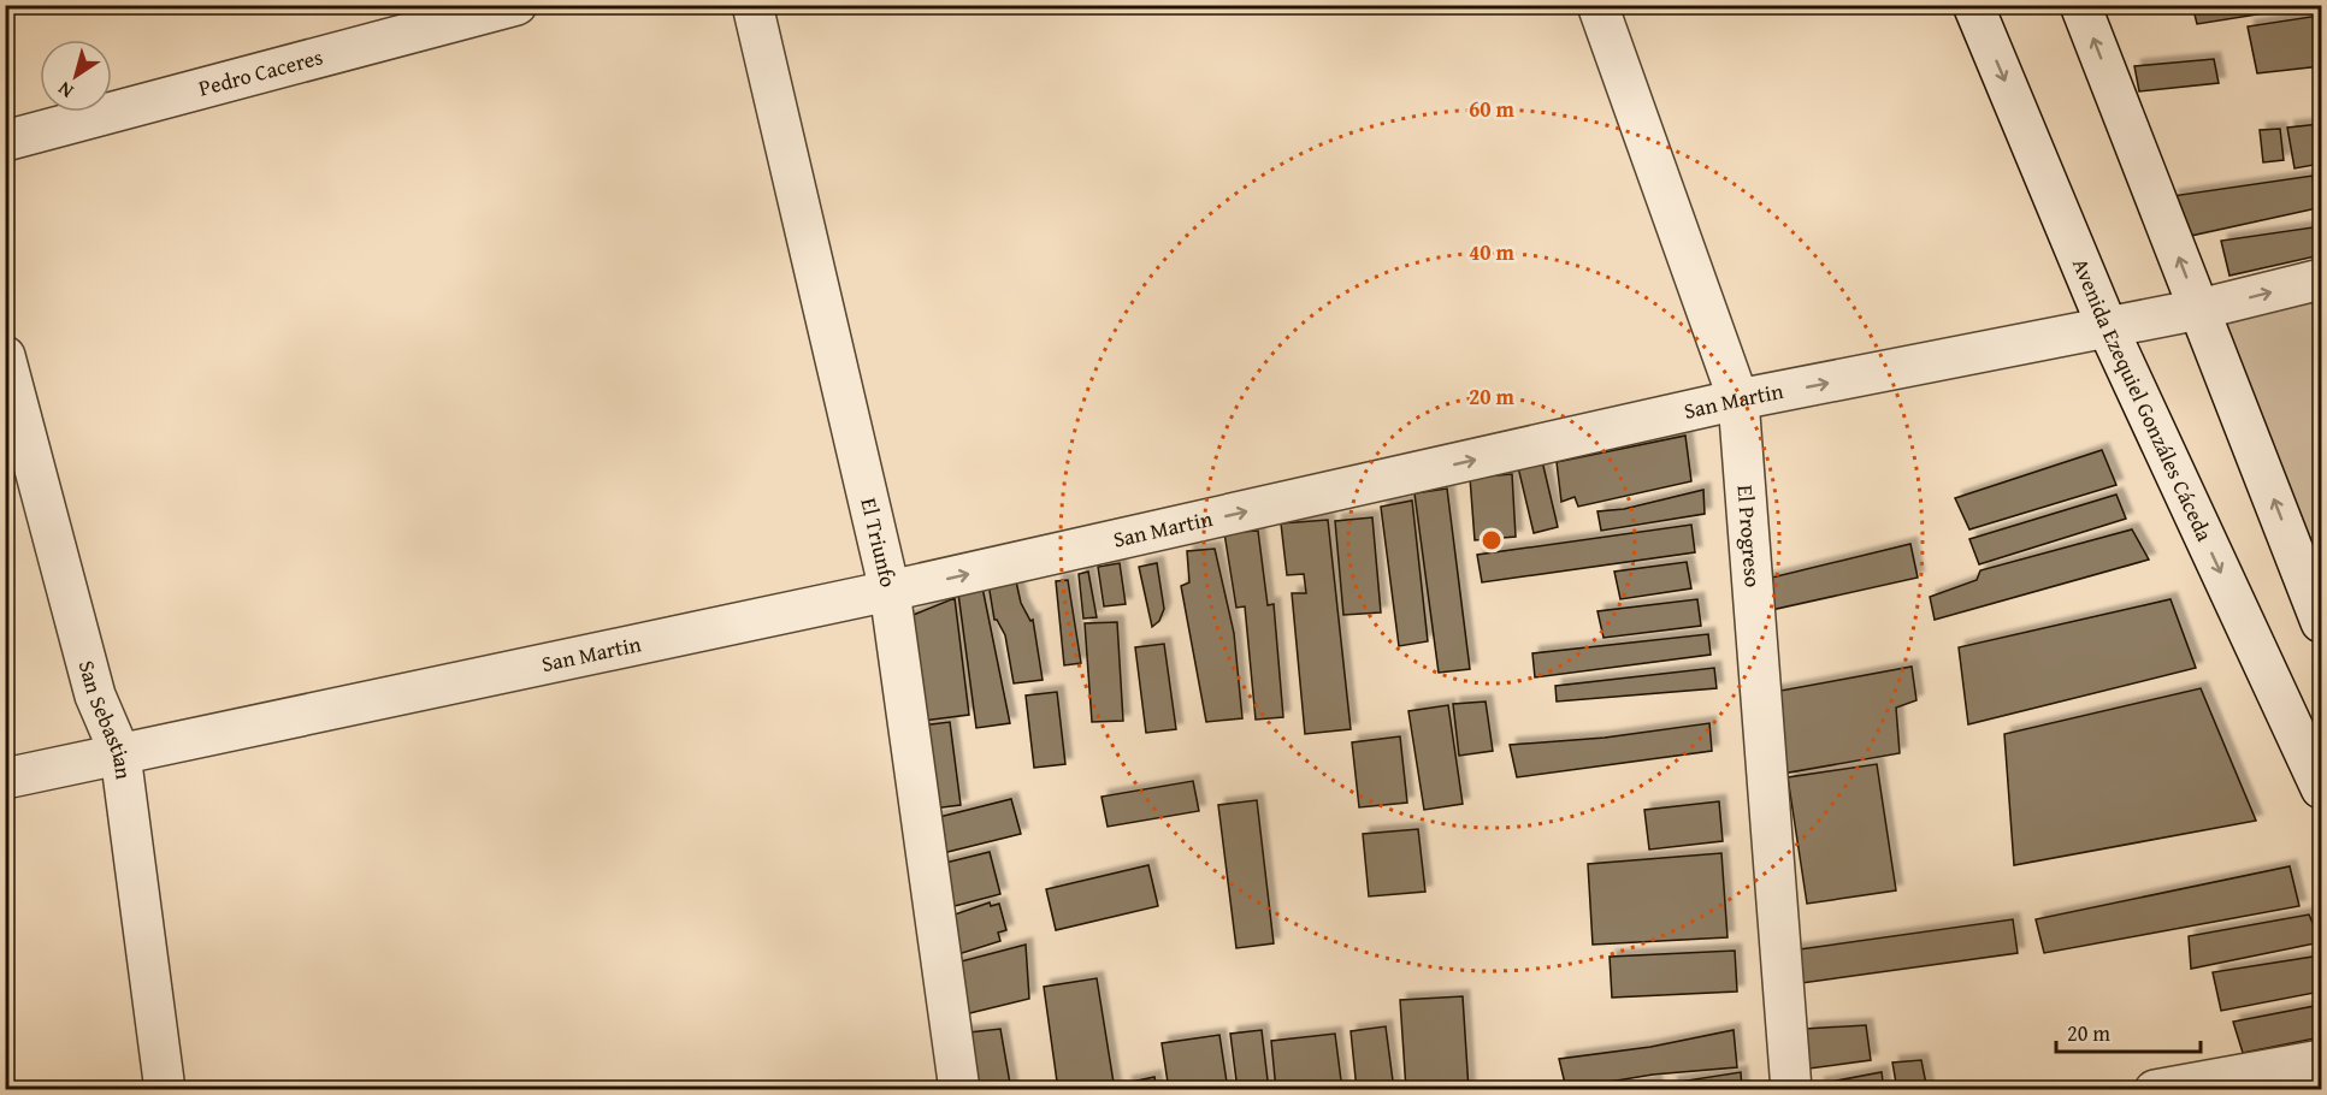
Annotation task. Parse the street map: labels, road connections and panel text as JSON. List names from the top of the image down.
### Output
{
  "streets": {
    "street": [
      "Pedro Caceres",
      "Avenida Ezequiel Gonzáles Cáceda",
      "San Martin",
      "El Progreso",
      "El Triunfo",
      "San Sebastian"
    ]
  },
  "crossings": [
    ["Avenida Ezequiel Gonzáles Cáceda", "San Martin"],
    ["San Martin", "El Progreso"],
    ["San Martin", "El Triunfo"],
    ["San Martin", "San Sebastian"]
  ],
  "one_way": ["San Martin"],
  "scale_bar": "20 m",
  "north": "bottom left",
  "rings": ["60 m", "40 m", "20 m"]
}
